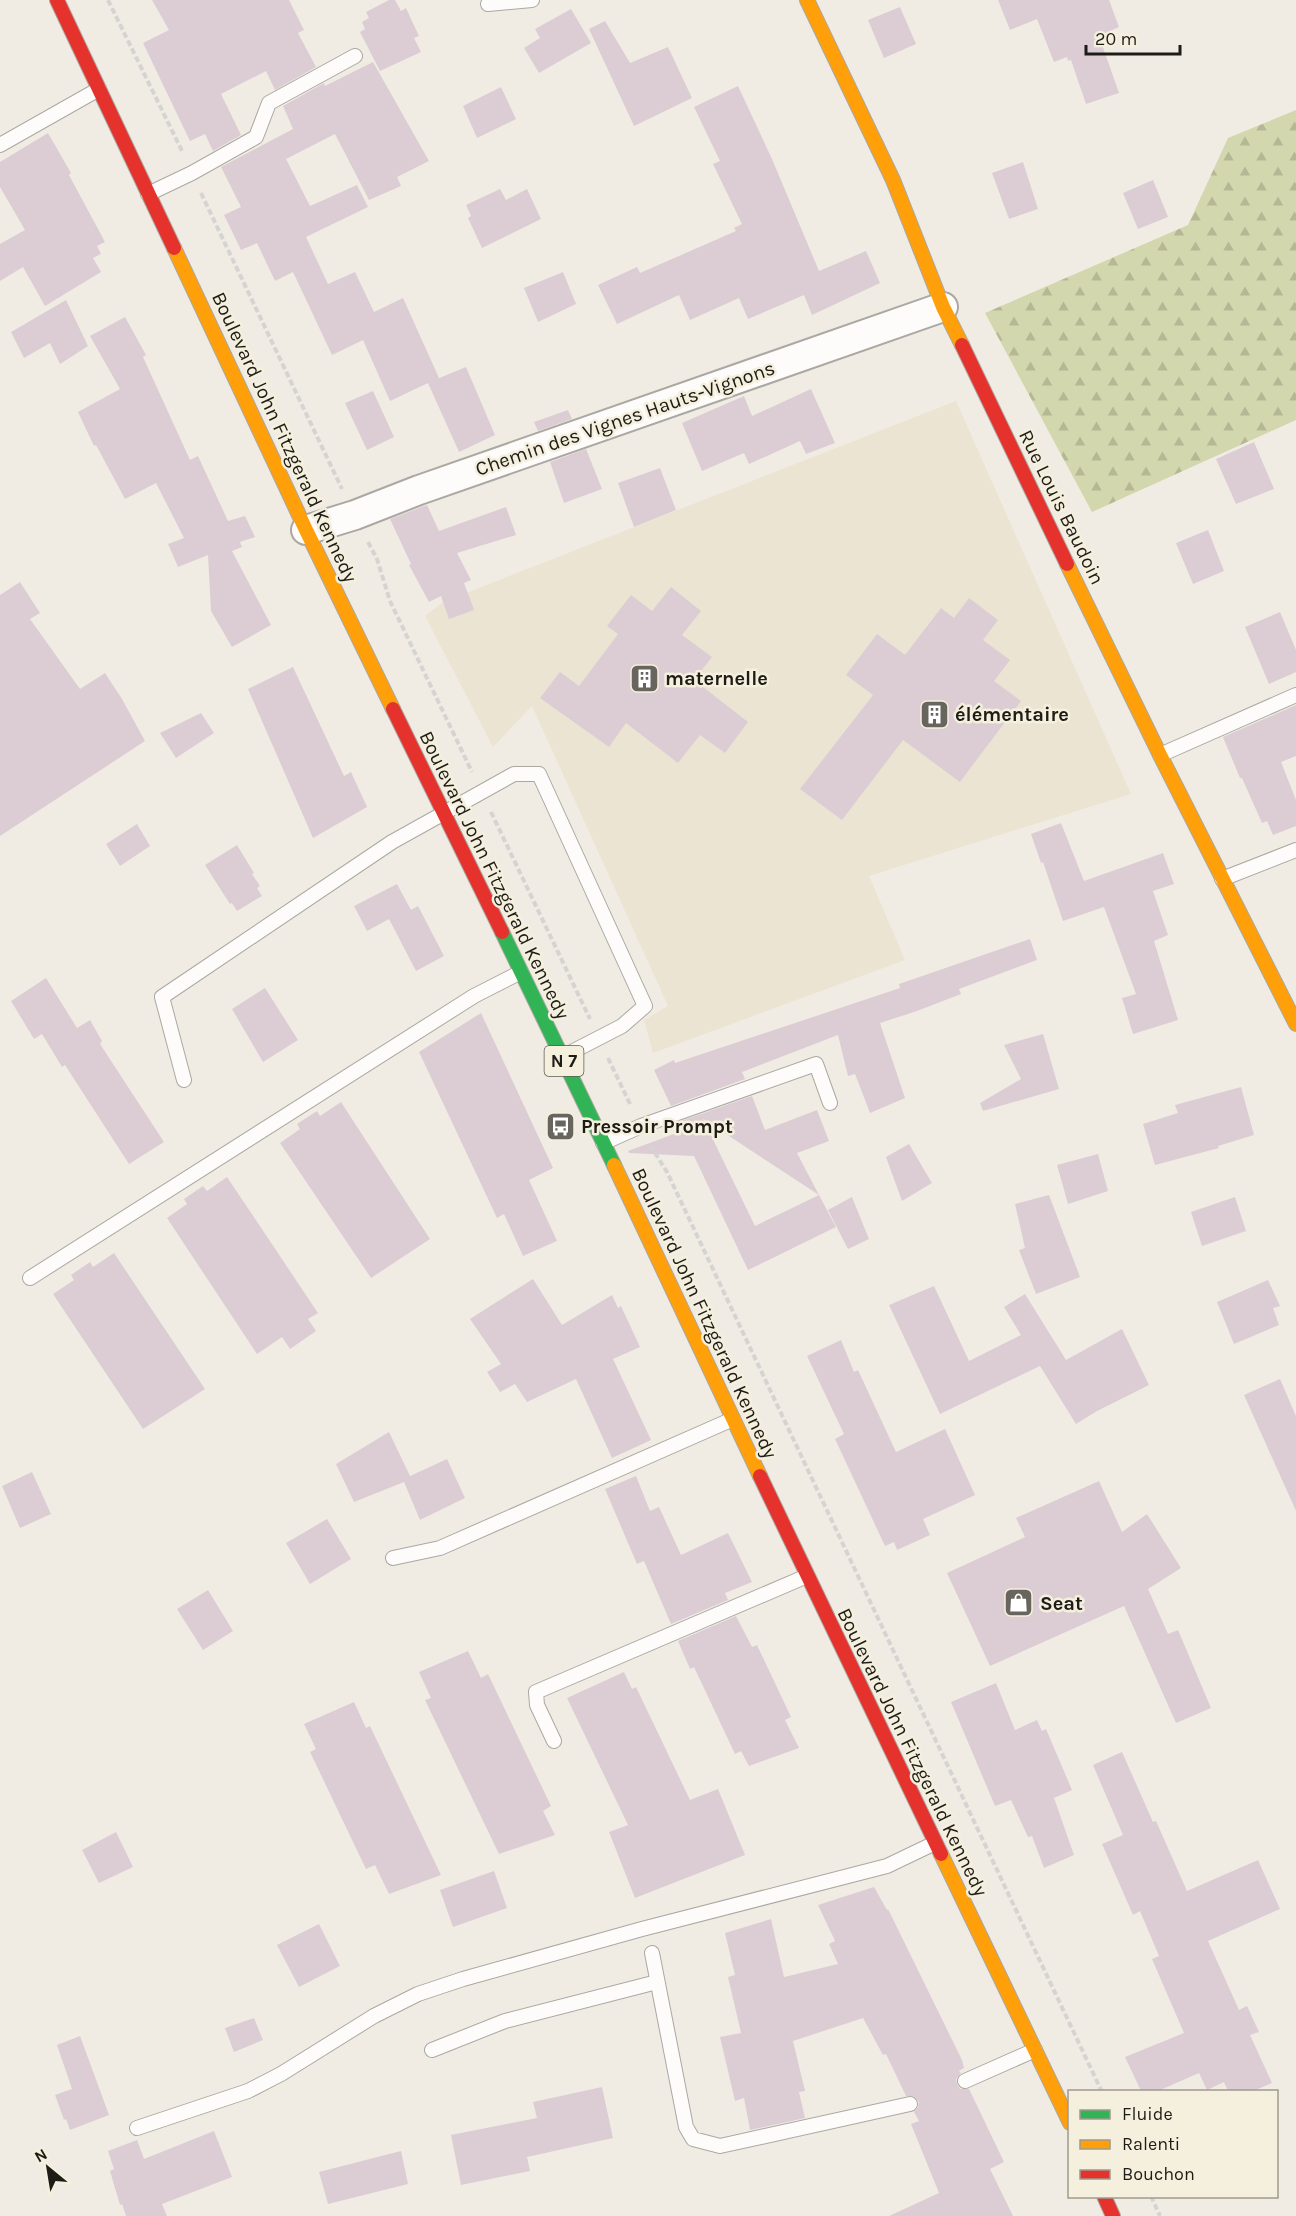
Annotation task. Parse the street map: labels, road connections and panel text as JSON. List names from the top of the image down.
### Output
{
  "streets": {
    "main road": ["Boulevard John Fitzgerald Kennedy", "Rue Louis Baudoin", "N 7"],
    "street": ["Chemin des Vignes Hauts-Vignons"]
  },
  "crossings": [
    ["Chemin des Vignes Hauts-Vignons", "Boulevard John Fitzgerald Kennedy"],
    ["Chemin des Vignes Hauts-Vignons", "Rue Louis Baudoin"]
  ],
  "places": {
    "building": ["maternelle", "élémentaire"],
    "bus stop": ["Pressoir Prompt"],
    "shop": ["Seat"]
  },
  "legend": ["Fluide", "Ralenti", "Bouchon"],
  "scale_bar": "20 m",
  "north": "top left"
}
